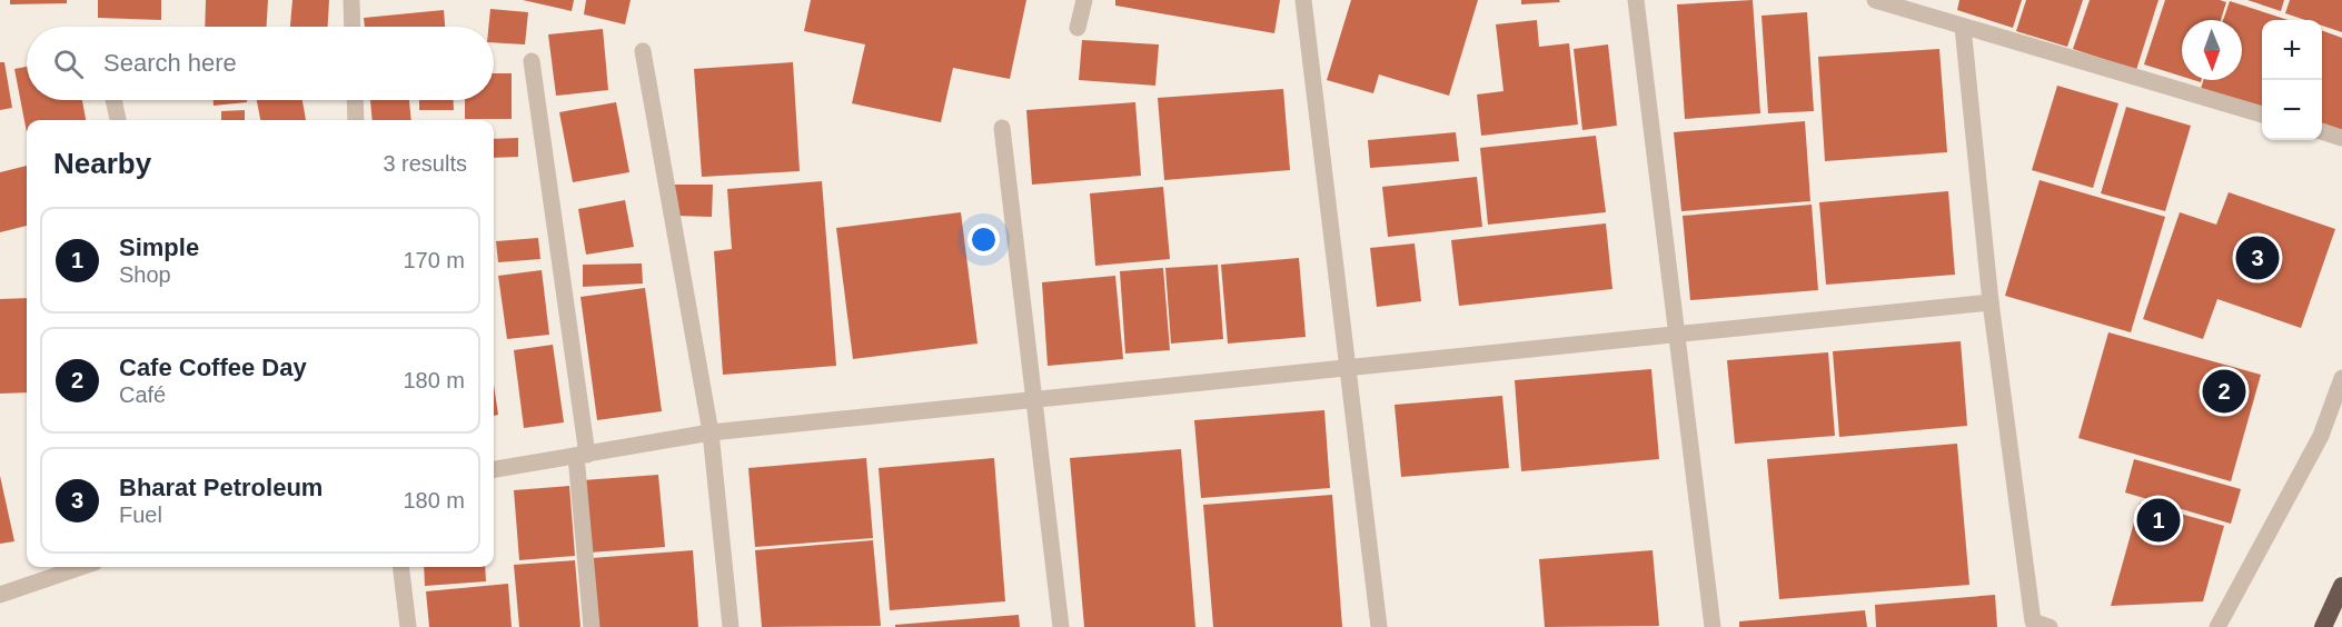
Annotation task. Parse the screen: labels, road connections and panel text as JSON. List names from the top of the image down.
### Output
{
  "north": "bottom",
  "page": {
    "map_buttons": ["+", "−"],
    "search": "Search here",
    "heading": ["Nearby", "3 results"],
    "list": [
      {
        "mark": "1",
        "name": "Simple",
        "note": "Shop",
        "value": "170 m"
      },
      {
        "mark": "2",
        "name": "Cafe Coffee Day",
        "note": "Café",
        "value": "180 m"
      },
      {
        "mark": "3",
        "name": "Bharat Petroleum",
        "note": "Fuel",
        "value": "180 m"
      }
    ],
    "pins": ["3", "2", "1"]
  }
}
